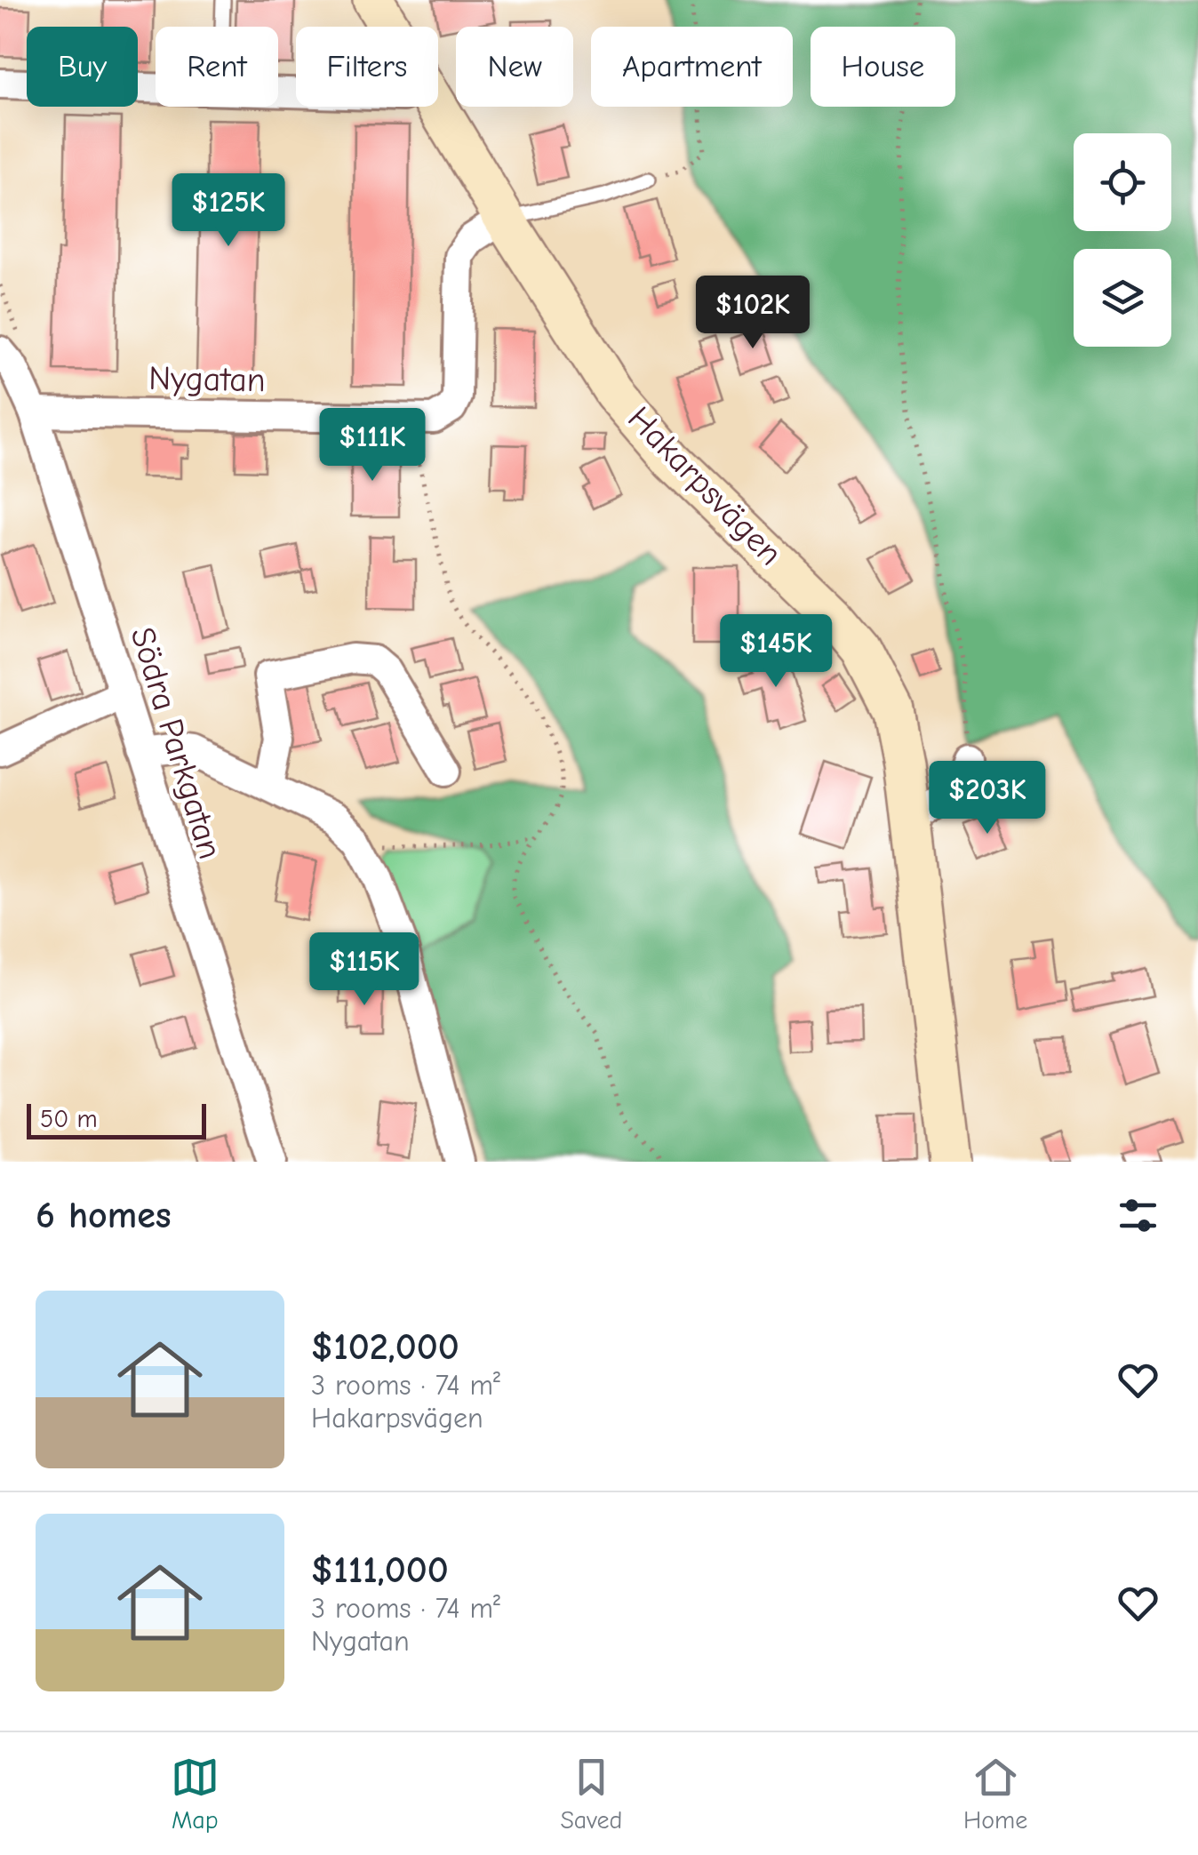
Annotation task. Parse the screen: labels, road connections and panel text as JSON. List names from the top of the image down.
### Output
{
  "streets": {
    "street": ["Nygatan", "Hakarpsvägen", "Södra Parkgatan"]
  },
  "crossings": [
    ["Nygatan", "Södra Parkgatan"]
  ],
  "scale_bar": "50 m",
  "page": {
    "chip": [
      "Buy",
      "Rent",
      "Filters",
      "New",
      "Apartment",
      "House"
    ],
    "price": [
      "$125K",
      "$102K",
      "$111K",
      "$145K",
      "$203K",
      "$115K"
    ],
    "scale": "50 m",
    "heading": "6 homes",
    "list": [
      {
        "name": "$102,000",
        "note": "3 rooms · 74 m² · Hakarpsvägen"
      },
      {
        "name": "$111,000",
        "note": "3 rooms · 74 m² · Nygatan"
      }
    ],
    "tabs": ["Map", "Saved", "Home"]
  }
}
